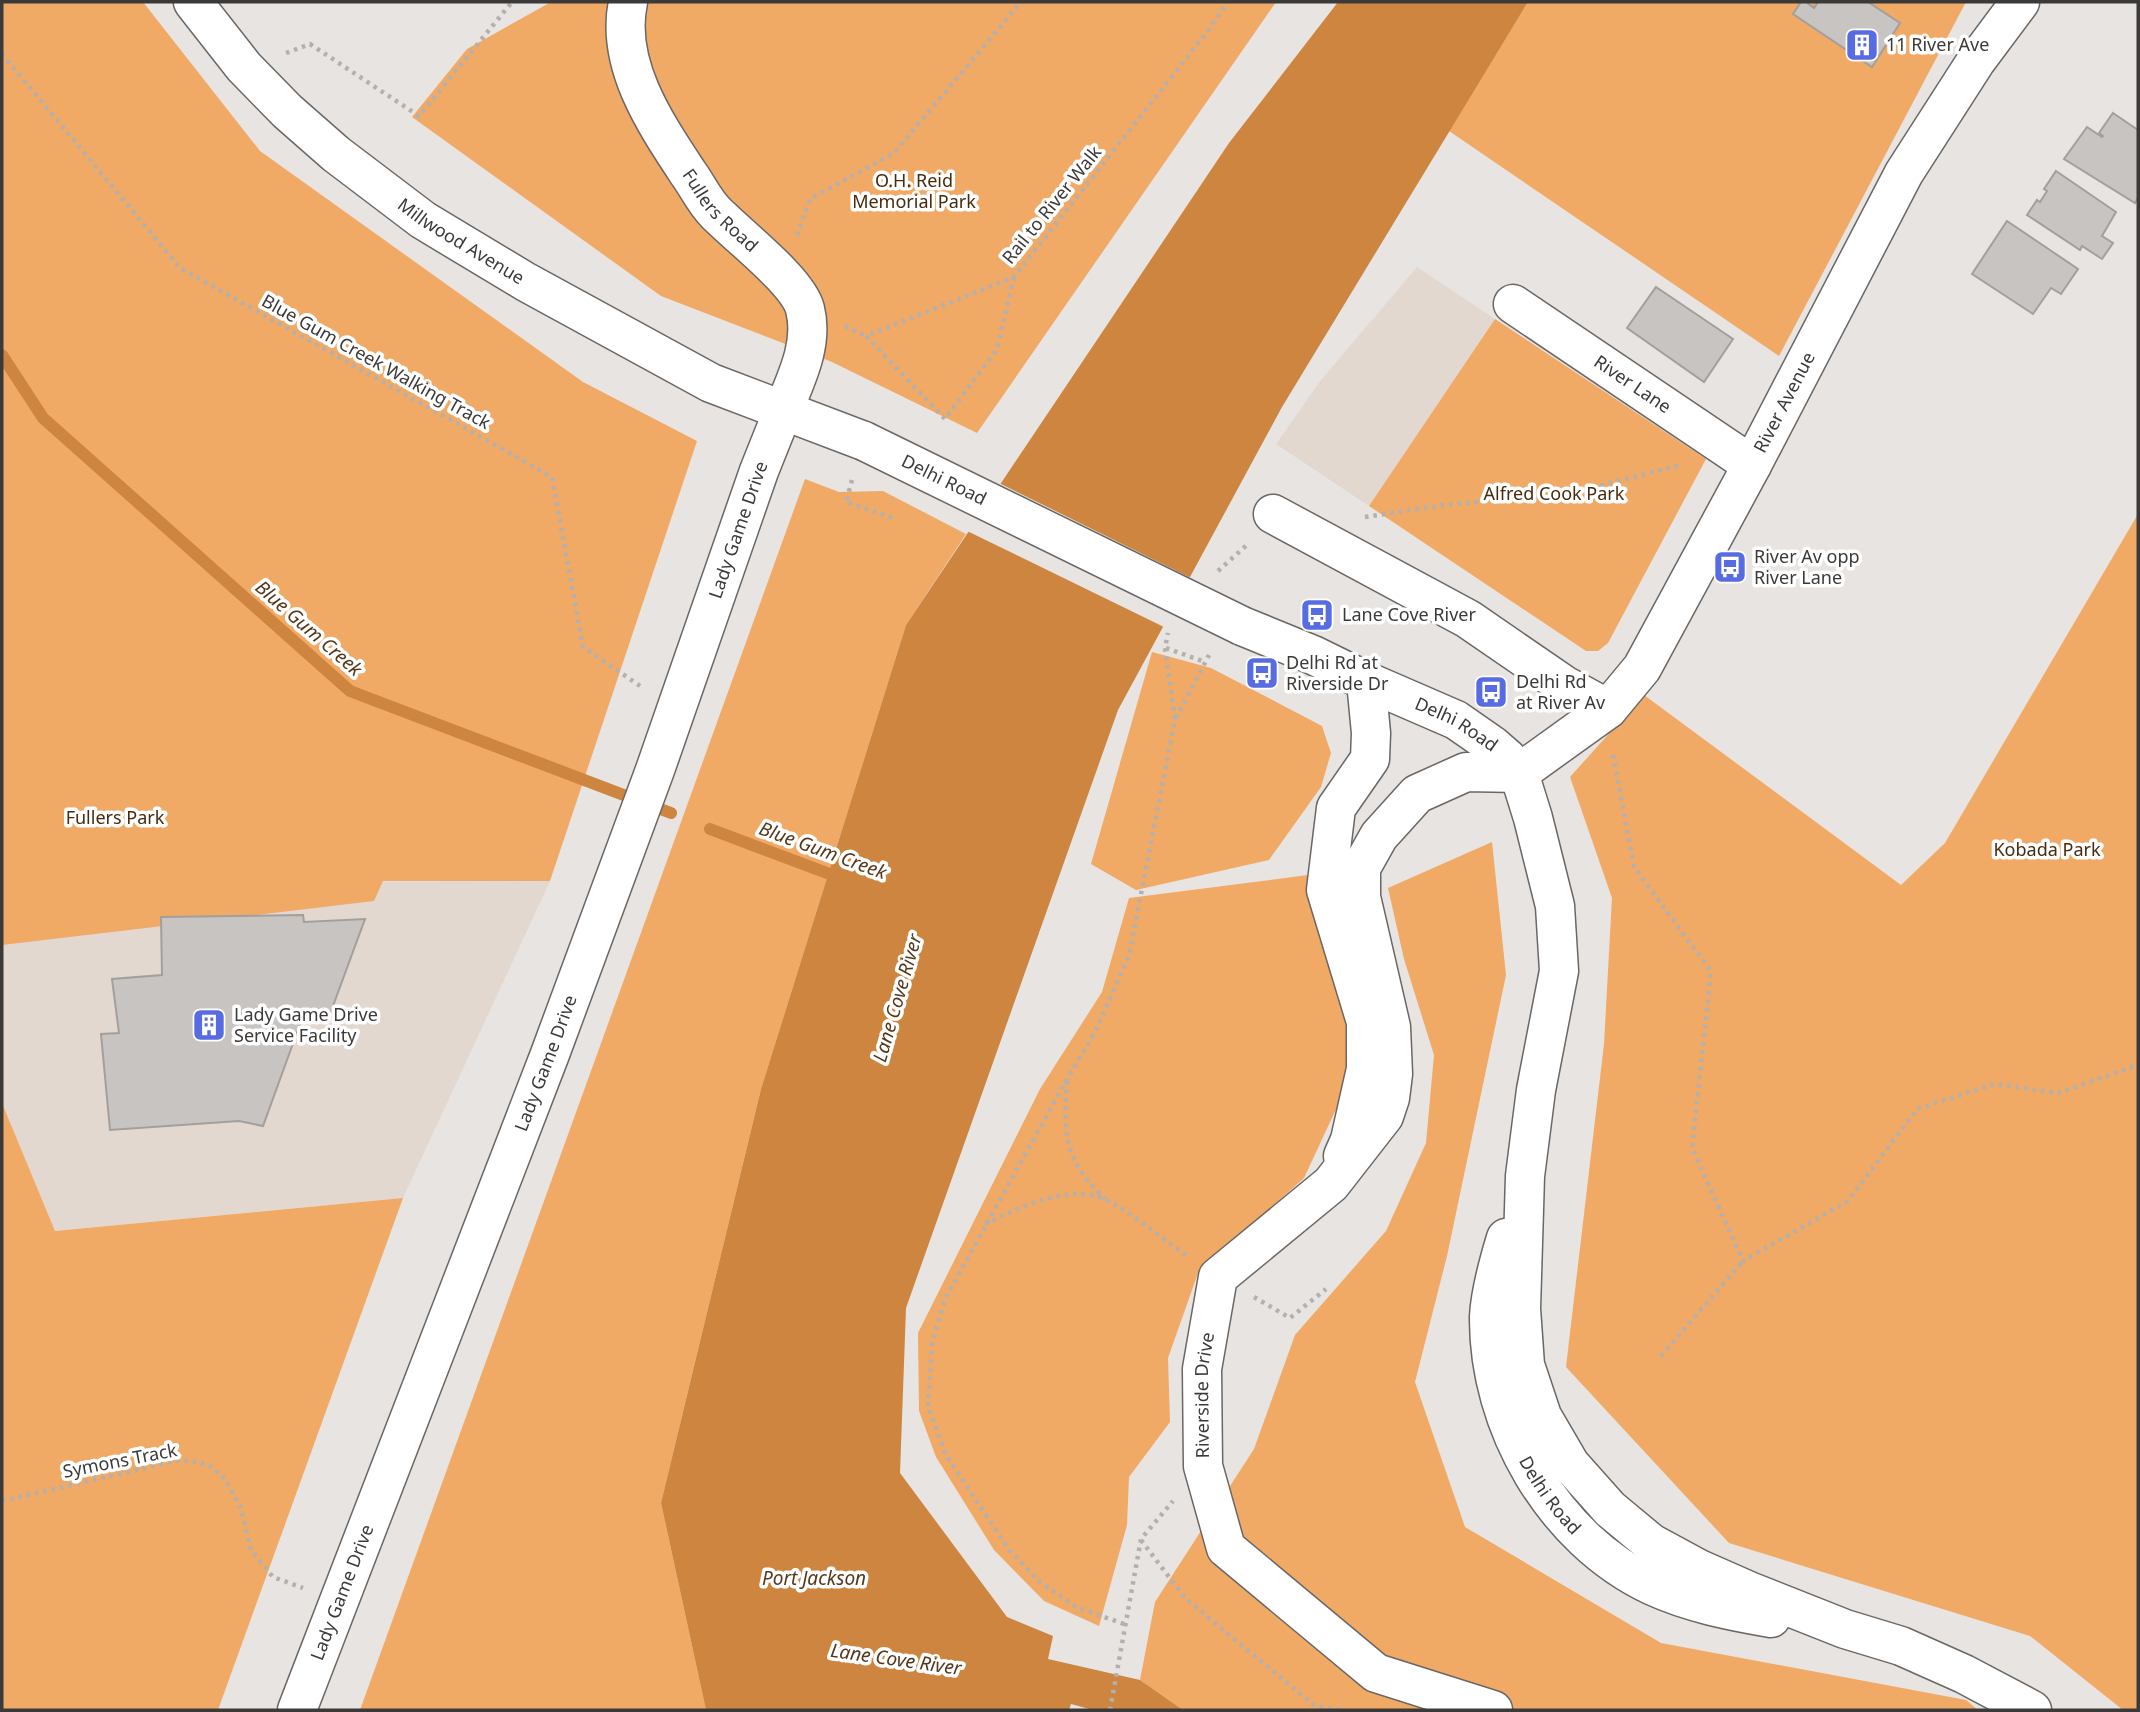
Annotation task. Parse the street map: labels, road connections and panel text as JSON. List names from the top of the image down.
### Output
{
  "streets": {
    "main road": [
      "Fullers Road",
      "Millwood Avenue",
      "River Lane",
      "River Avenue",
      "Delhi Road",
      "Lady Game Drive",
      "Riverside Drive"
    ],
    "path": ["Rail to River Walk", "Blue Gum Creek Walking Track", "Symons Track"]
  },
  "crossings": [
    ["Fullers Road", "Millwood Avenue"],
    ["Fullers Road", "Delhi Road"],
    ["Fullers Road", "Lady Game Drive"],
    ["Millwood Avenue", "Delhi Road"],
    ["Millwood Avenue", "Lady Game Drive"],
    ["Blue Gum Creek Walking Track", "Lady Game Drive"],
    ["River Lane", "River Avenue"],
    ["River Avenue", "Delhi Road"],
    ["Delhi Road", "Lady Game Drive"],
    ["Lady Game Drive", "Symons Track"]
  ],
  "water": ["Blue Gum Creek", "Lane Cove River", "Port Jackson"],
  "parks": [
    "O.H. Reid Memorial Park",
    "Alfred Cook Park",
    "Fullers Park",
    "Kobada Park"
  ],
  "places": {
    "building": ["11 River Ave", "Lady Game Drive Service Facility"],
    "bus stop": [
      "River Av opp River Lane",
      "Lane Cove River",
      "Delhi Rd at Riverside Dr",
      "Delhi Rd at River Av"
    ]
  }
}
